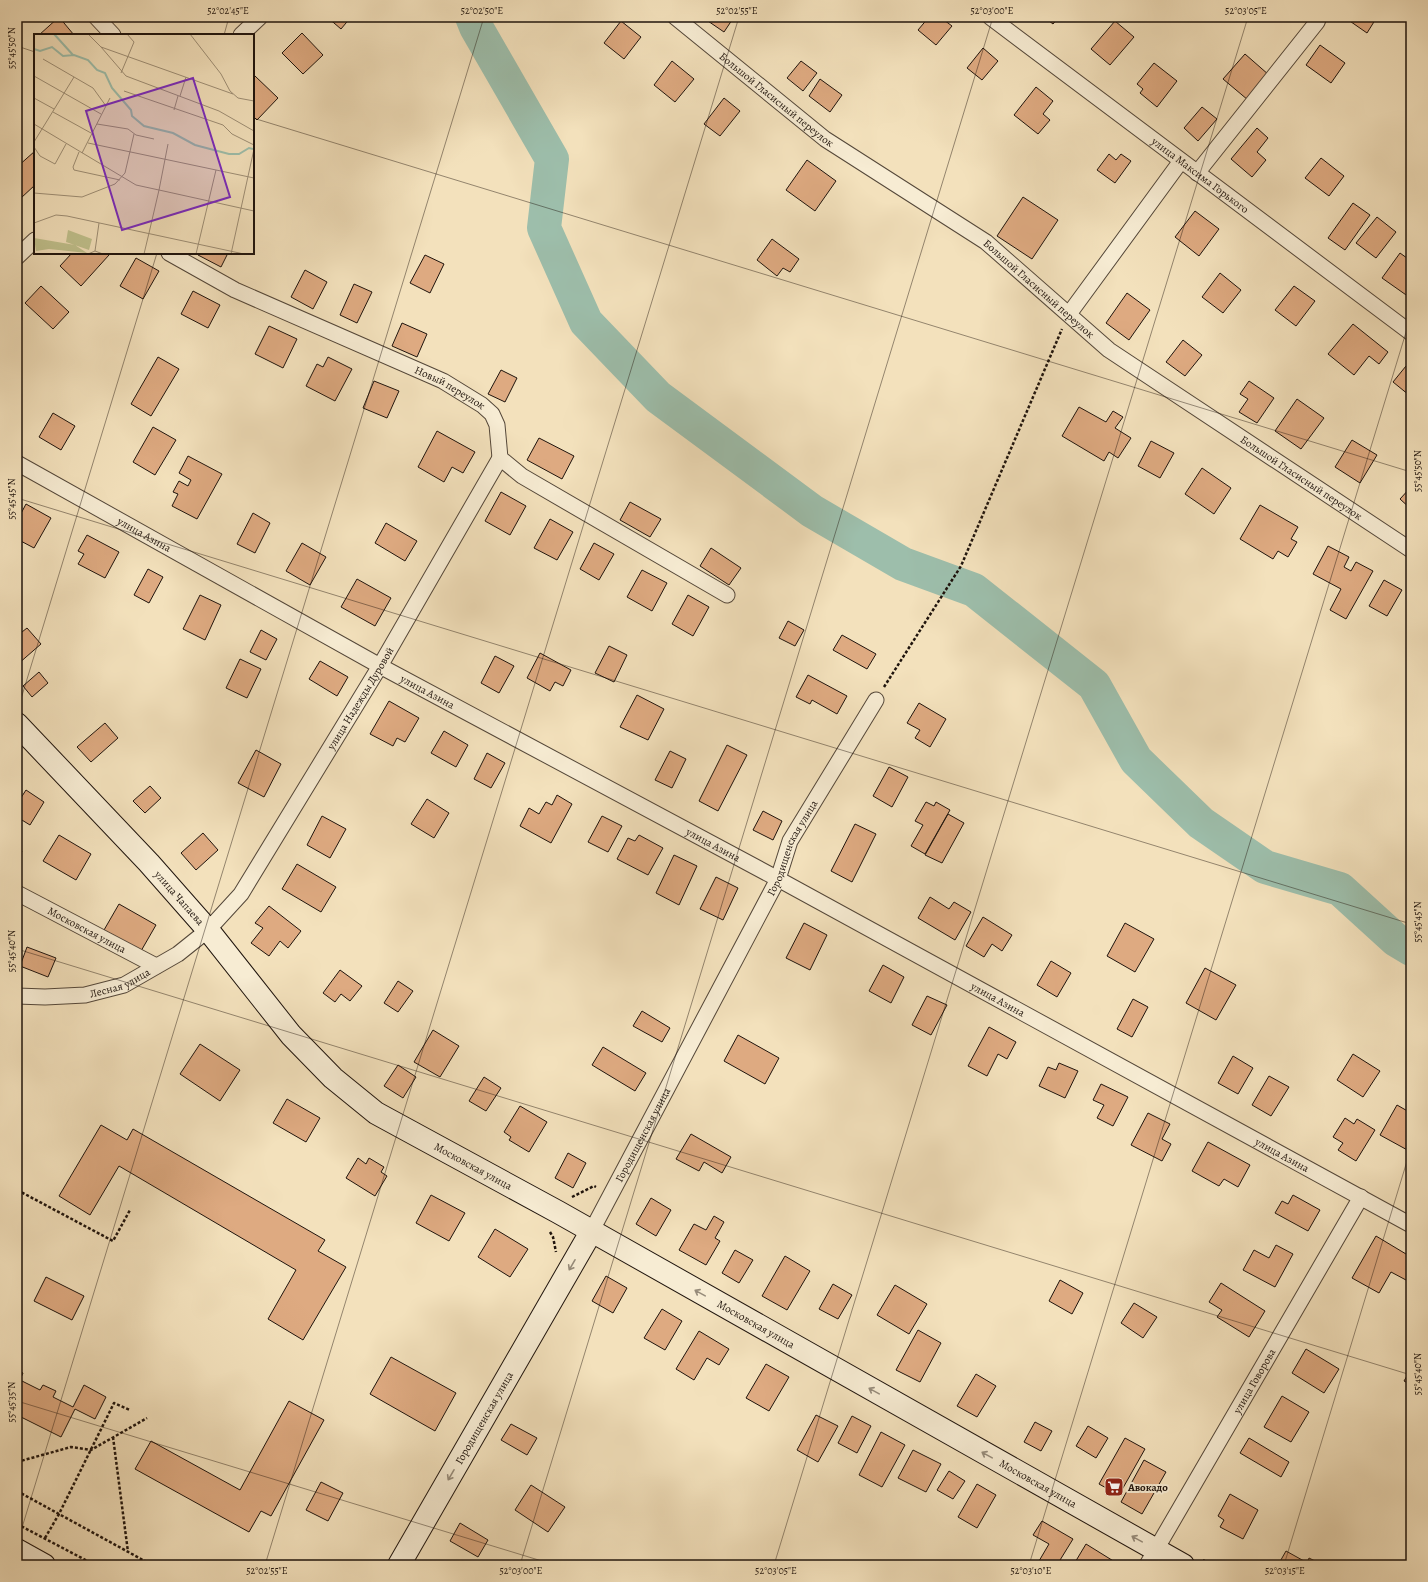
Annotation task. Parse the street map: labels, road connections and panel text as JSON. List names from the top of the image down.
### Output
{
  "streets": {
    "main road": ["Городищенская улица", "улица Чапаева", "Московская улица"],
    "street": [
      "Большой Гласисный переулок",
      "улица Максима Горького",
      "Новый переулок",
      "улица Азина",
      "улица Надежды Дуровой",
      "Лесная улица",
      "улица Говорова"
    ]
  },
  "crossings": [
    ["Новый переулок", "улица Надежды Дуровой"],
    ["улица Азина", "улица Надежды Дуровой"],
    ["улица Азина", "Городищенская улица"],
    ["улица Азина", "улица Говорова"],
    ["улица Надежды Дуровой", "улица Чапаева"],
    ["улица Надежды Дуровой", "Лесная улица"],
    ["Городищенская улица", "Московская улица"],
    ["улица Чапаева", "Московская улица"],
    ["улица Чапаева", "Лесная улица"],
    ["Московская улица", "Лесная улица"],
    ["Московская улица", "улица Говорова"]
  ],
  "one_way": ["Городищенская улица", "Московская улица"],
  "places": {
    "supermarket": ["Авокадо"]
  },
  "coordinates": [
    "52°02'45\"E",
    "52°02'50\"E",
    "52°02'55\"E",
    "52°03'00\"E",
    "52°03'05\"E",
    "55°45'50\"N",
    "55°45'45\"N",
    "55°45'40\"N",
    "55°45'35\"N",
    "52°03'10\"E",
    "52°03'15\"E"
  ]
}
